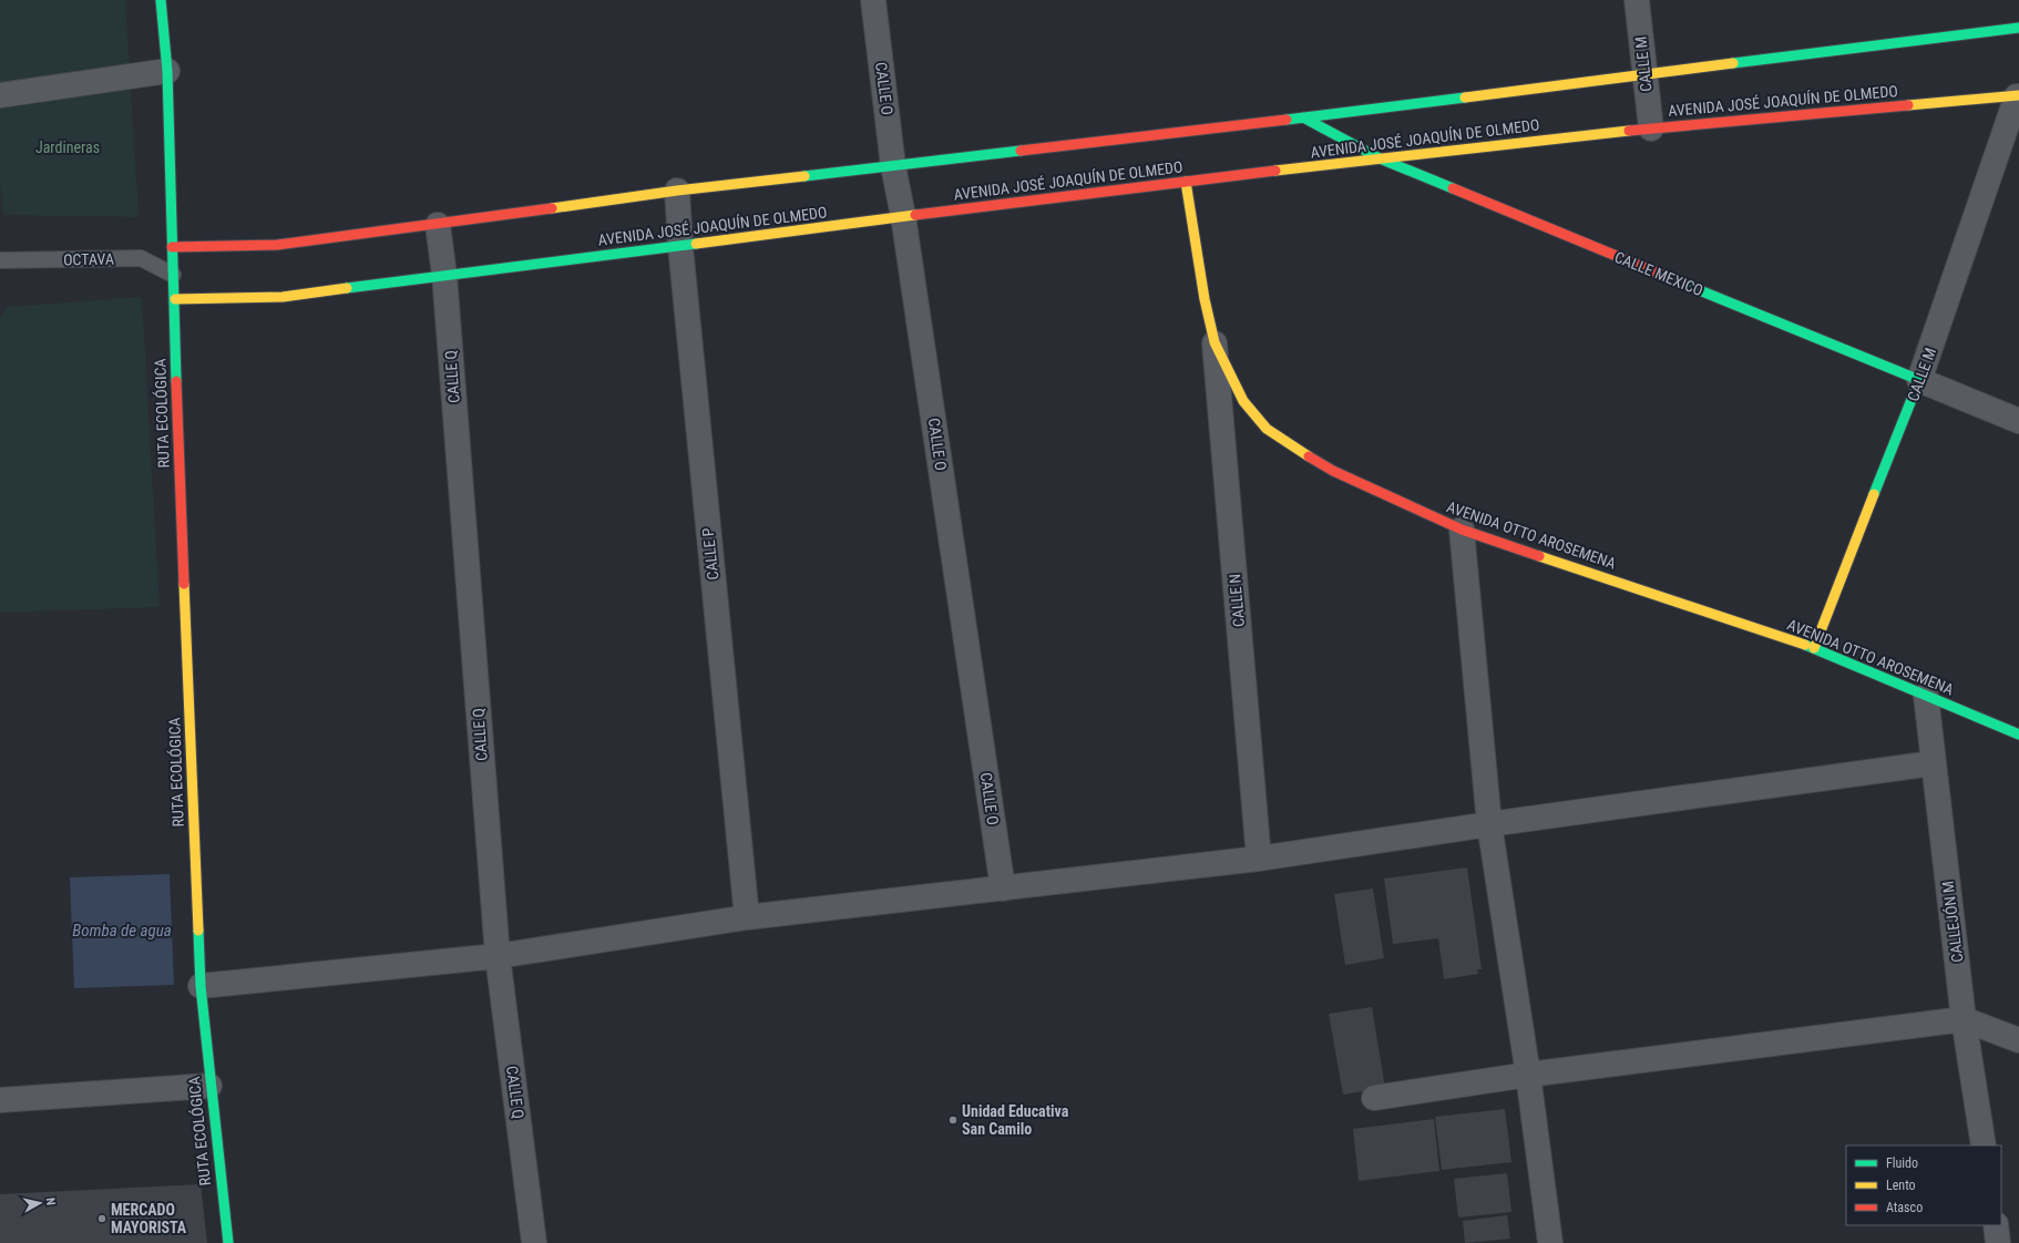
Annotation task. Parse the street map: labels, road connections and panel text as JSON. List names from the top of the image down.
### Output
{
  "streets": {
    "main road": [
      "CALLE M",
      "AVENIDA JOSÉ JOAQUÍN DE OLMEDO",
      "CALLE MEXICO",
      "RUTA ECOLÓGICA",
      "AVENIDA OTTO AROSEMENA"
    ],
    "street": [
      "CALLE O",
      "CALLE Q",
      "CALLE P",
      "CALLE N",
      "CALLEJÓN M"
    ],
    "lane": ["OCTAVA"]
  },
  "crossings": [
    ["CALLE M", "AVENIDA JOSÉ JOAQUÍN DE OLMEDO"],
    ["CALLE M", "CALLE MEXICO"],
    ["CALLE M", "AVENIDA OTTO AROSEMENA"],
    ["CALLE O", "AVENIDA JOSÉ JOAQUÍN DE OLMEDO"],
    ["AVENIDA JOSÉ JOAQUÍN DE OLMEDO", "CALLE MEXICO"],
    ["AVENIDA JOSÉ JOAQUÍN DE OLMEDO", "CALLE Q"],
    ["AVENIDA JOSÉ JOAQUÍN DE OLMEDO", "RUTA ECOLÓGICA"],
    ["AVENIDA JOSÉ JOAQUÍN DE OLMEDO", "AVENIDA OTTO AROSEMENA"],
    ["AVENIDA JOSÉ JOAQUÍN DE OLMEDO", "CALLE P"],
    ["AVENIDA OTTO AROSEMENA", "CALLE N"],
    ["AVENIDA OTTO AROSEMENA", "CALLEJÓN M"]
  ],
  "water": ["Bomba de agua"],
  "parks": ["Jardineras"],
  "places": ["Unidad Educativa San Camilo", "MERCADO MAYORISTA"],
  "legend": ["Fluido", "Lento", "Atasco"],
  "north": "right"
}
